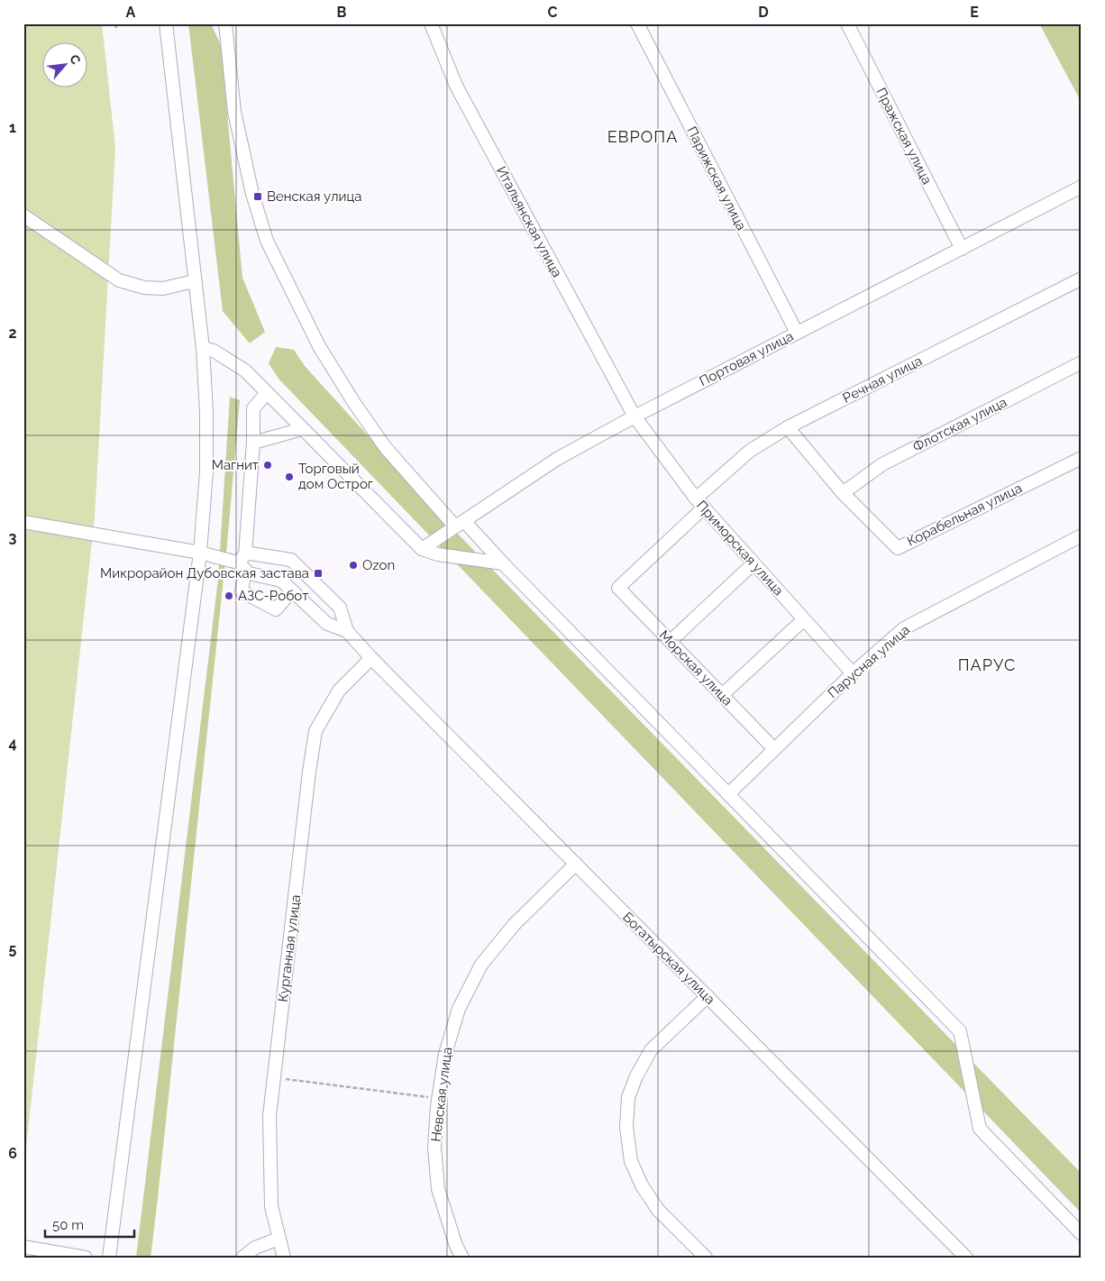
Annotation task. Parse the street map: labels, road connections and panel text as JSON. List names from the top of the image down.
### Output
{
  "streets": {
    "street": [
      "Пражская улица",
      "Парижская улица",
      "Итальянская улица",
      "Портовая улица",
      "Речная улица",
      "Флотская улица",
      "Корабельная улица",
      "Приморская улица",
      "Парусная улица",
      "Морская улица",
      "Курганная улица",
      "Богатырская улица",
      "Невская улица"
    ]
  },
  "crossings": [
    ["Пражская улица", "Портовая улица"],
    ["Парижская улица", "Портовая улица"],
    ["Итальянская улица", "Портовая улица"],
    ["Итальянская улица", "Приморская улица"],
    ["Портовая улица", "Приморская улица"],
    ["Речная улица", "Корабельная улица"],
    ["Речная улица", "Приморская улица"],
    ["Речная улица", "Морская улица"],
    ["Флотская улица", "Корабельная улица"],
    ["Приморская улица", "Парусная улица"],
    ["Парусная улица", "Морская улица"],
    ["Курганная улица", "Богатырская улица"],
    ["Богатырская улица", "Невская улица"]
  ],
  "districts": ["ЕВРОПА", "ПАРУС"],
  "places": {
    "transit": ["Венская улица", "Микрорайон Дубовская застава"],
    "other": [
      "Магнит",
      "Торговый дом Острог",
      "Ozon",
      "АЗС-Робот"
    ]
  },
  "scale_bar": "50 m",
  "north": "top right",
  "grid": {
    "columns": [
      "A",
      "B",
      "C",
      "D",
      "E"
    ],
    "rows": [
      "1",
      "2",
      "3",
      "4",
      "5",
      "6"
    ]
  }
}
